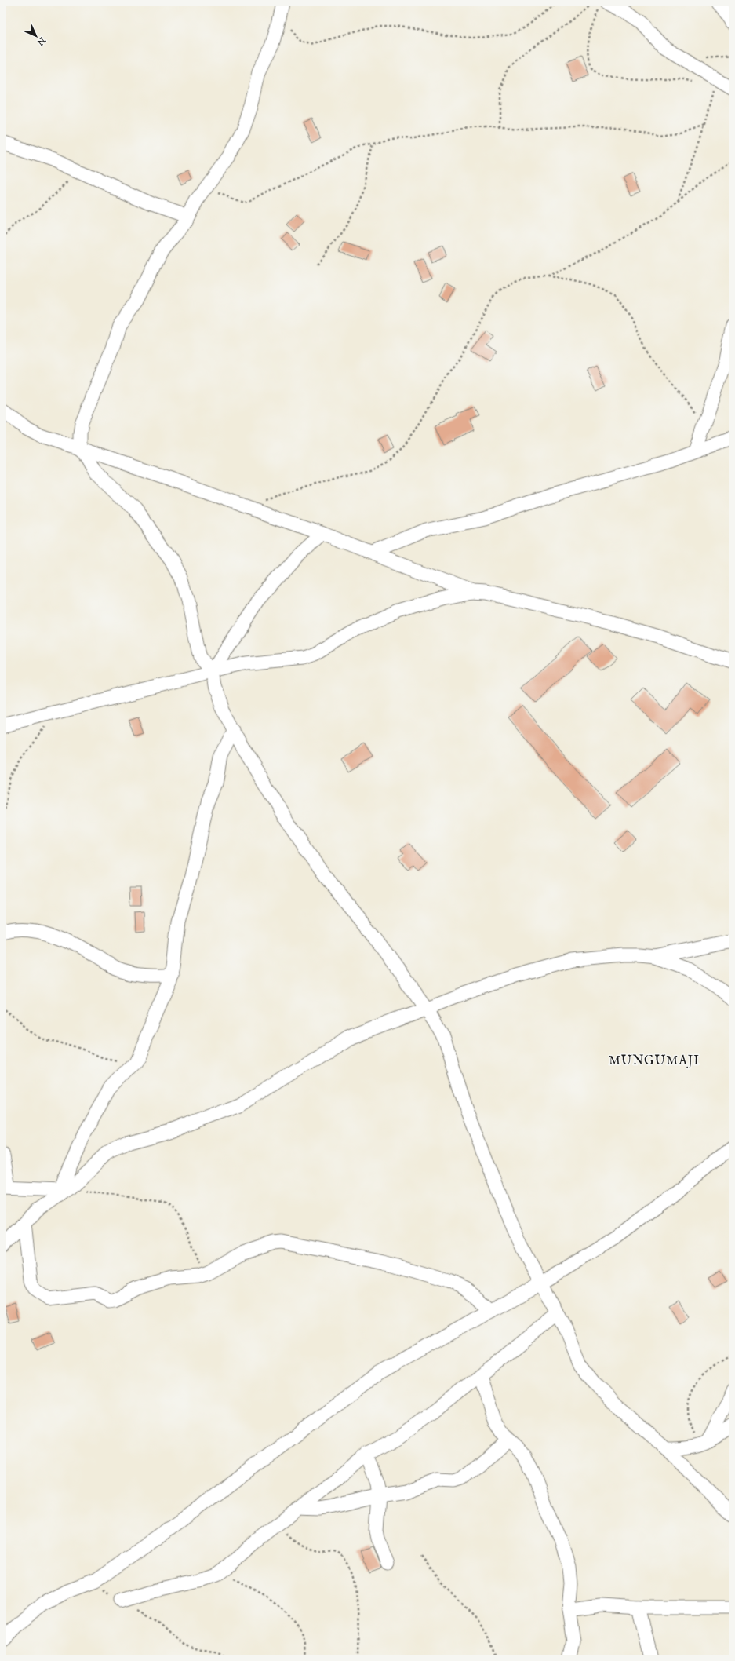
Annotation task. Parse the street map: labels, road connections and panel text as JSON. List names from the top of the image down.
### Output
{
  "districts": ["MUNGUMAJI"],
  "north": "bottom right"
}
